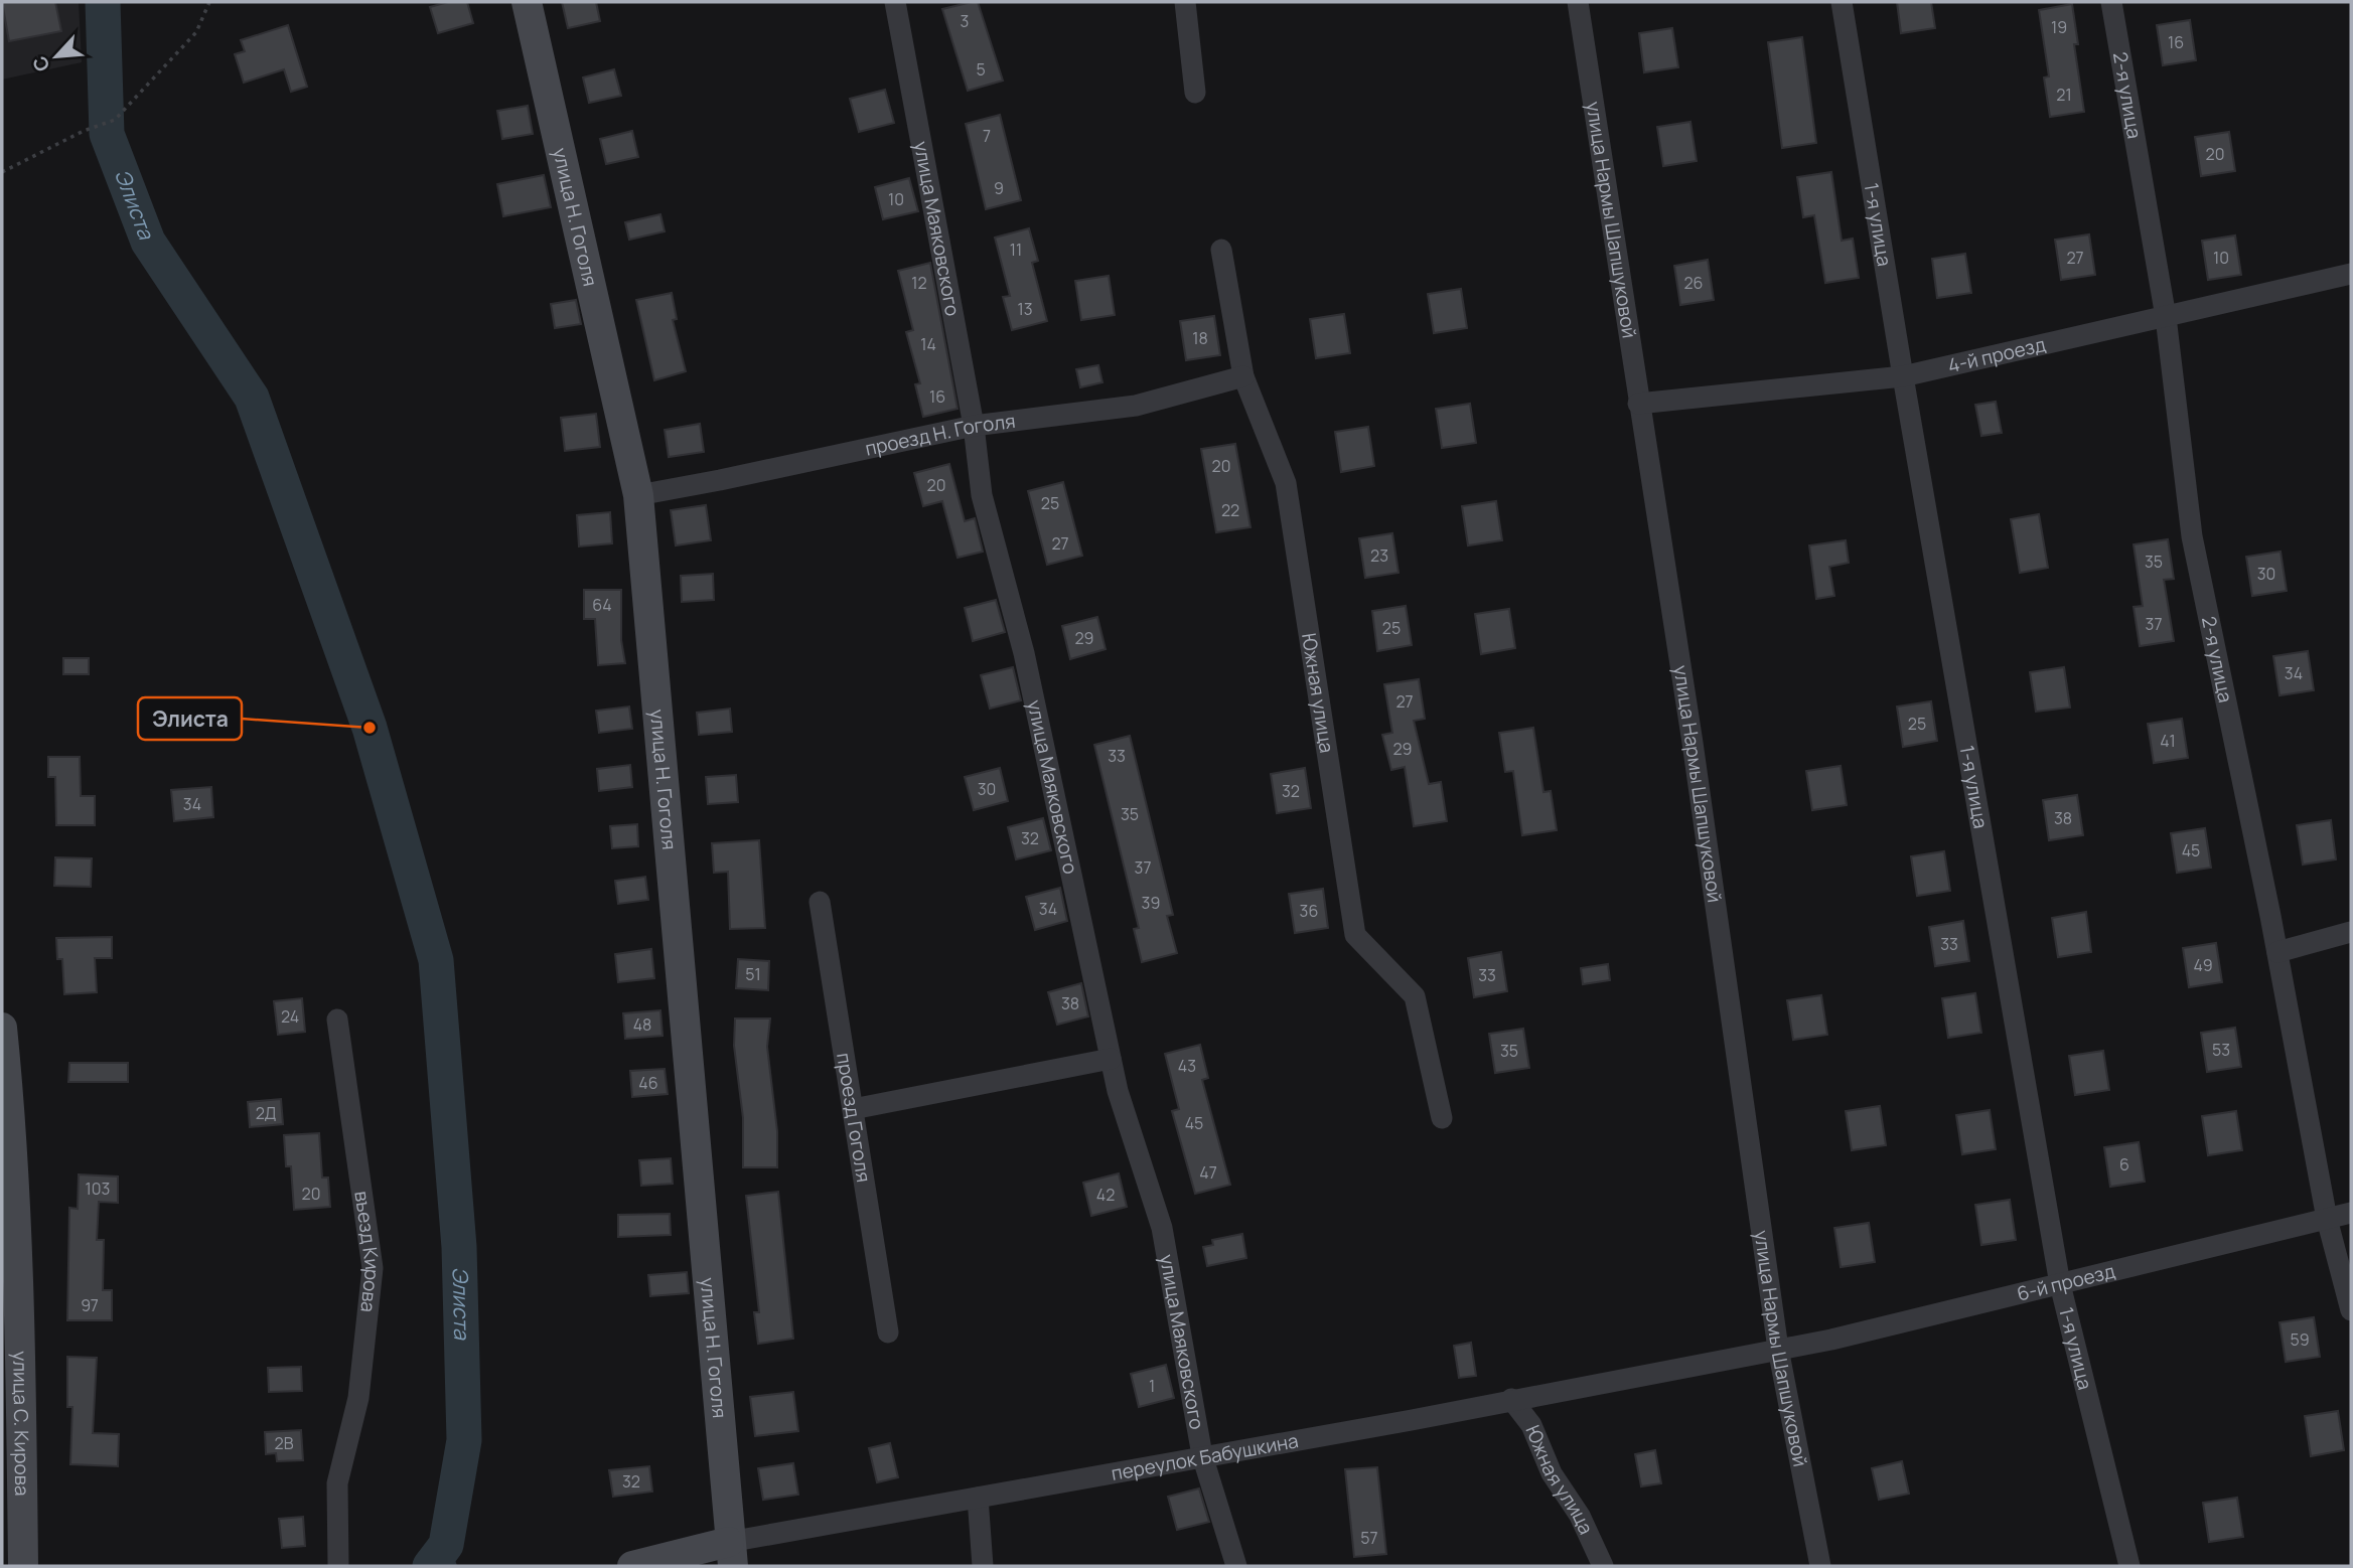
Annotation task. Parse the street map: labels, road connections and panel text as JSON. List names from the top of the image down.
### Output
{
  "streets": {
    "street": [
      "2-я улица",
      "улица Н. Гоголя",
      "улица Нармы Шапшуковой",
      "1-я улица",
      "улица Маяковского",
      "4-й проезд",
      "проезд Н. Гоголя",
      "Южная улица",
      "проезд Гоголя",
      "въезд Кирова",
      "6-й проезд",
      "улица С. Кирова",
      "переулок Бабушкина"
    ]
  },
  "crossings": [
    ["2-я улица", "4-й проезд"],
    ["2-я улица", "6-й проезд"],
    ["улица Н. Гоголя", "проезд Н. Гоголя"],
    ["улица Н. Гоголя", "переулок Бабушкина"],
    ["улица Нармы Шапшуковой", "4-й проезд"],
    ["улица Нармы Шапшуковой", "6-й проезд"],
    ["улица Нармы Шапшуковой", "переулок Бабушкина"],
    ["1-я улица", "4-й проезд"],
    ["1-я улица", "6-й проезд"],
    ["улица Маяковского", "проезд Н. Гоголя"],
    ["улица Маяковского", "переулок Бабушкина"],
    ["проезд Н. Гоголя", "Южная улица"],
    ["Южная улица", "переулок Бабушкина"],
    ["6-й проезд", "переулок Бабушкина"]
  ],
  "water": ["Элиста"],
  "places": ["Элиста"],
  "house_numbers": [
    "3",
    "19",
    "16",
    "5",
    "21",
    "7",
    "20",
    "9",
    "10",
    "11",
    "27",
    "10",
    "12",
    "26",
    "13",
    "18",
    "14",
    "16",
    "20",
    "20",
    "25",
    "22",
    "27",
    "23",
    "35",
    "30",
    "64",
    "37",
    "25",
    "29",
    "34",
    "27",
    "25",
    "41",
    "29",
    "33",
    "30",
    "32",
    "34",
    "35",
    "38",
    "32",
    "45",
    "37",
    "39",
    "34",
    "36",
    "33",
    "49",
    "51",
    "33",
    "38",
    "24",
    "48",
    "53",
    "35",
    "43",
    "46",
    "2Д",
    "45",
    "6",
    "47",
    "103",
    "20",
    "42",
    "97",
    "59",
    "1",
    "2В",
    "32",
    "57"
  ],
  "north": "bottom left"
}
